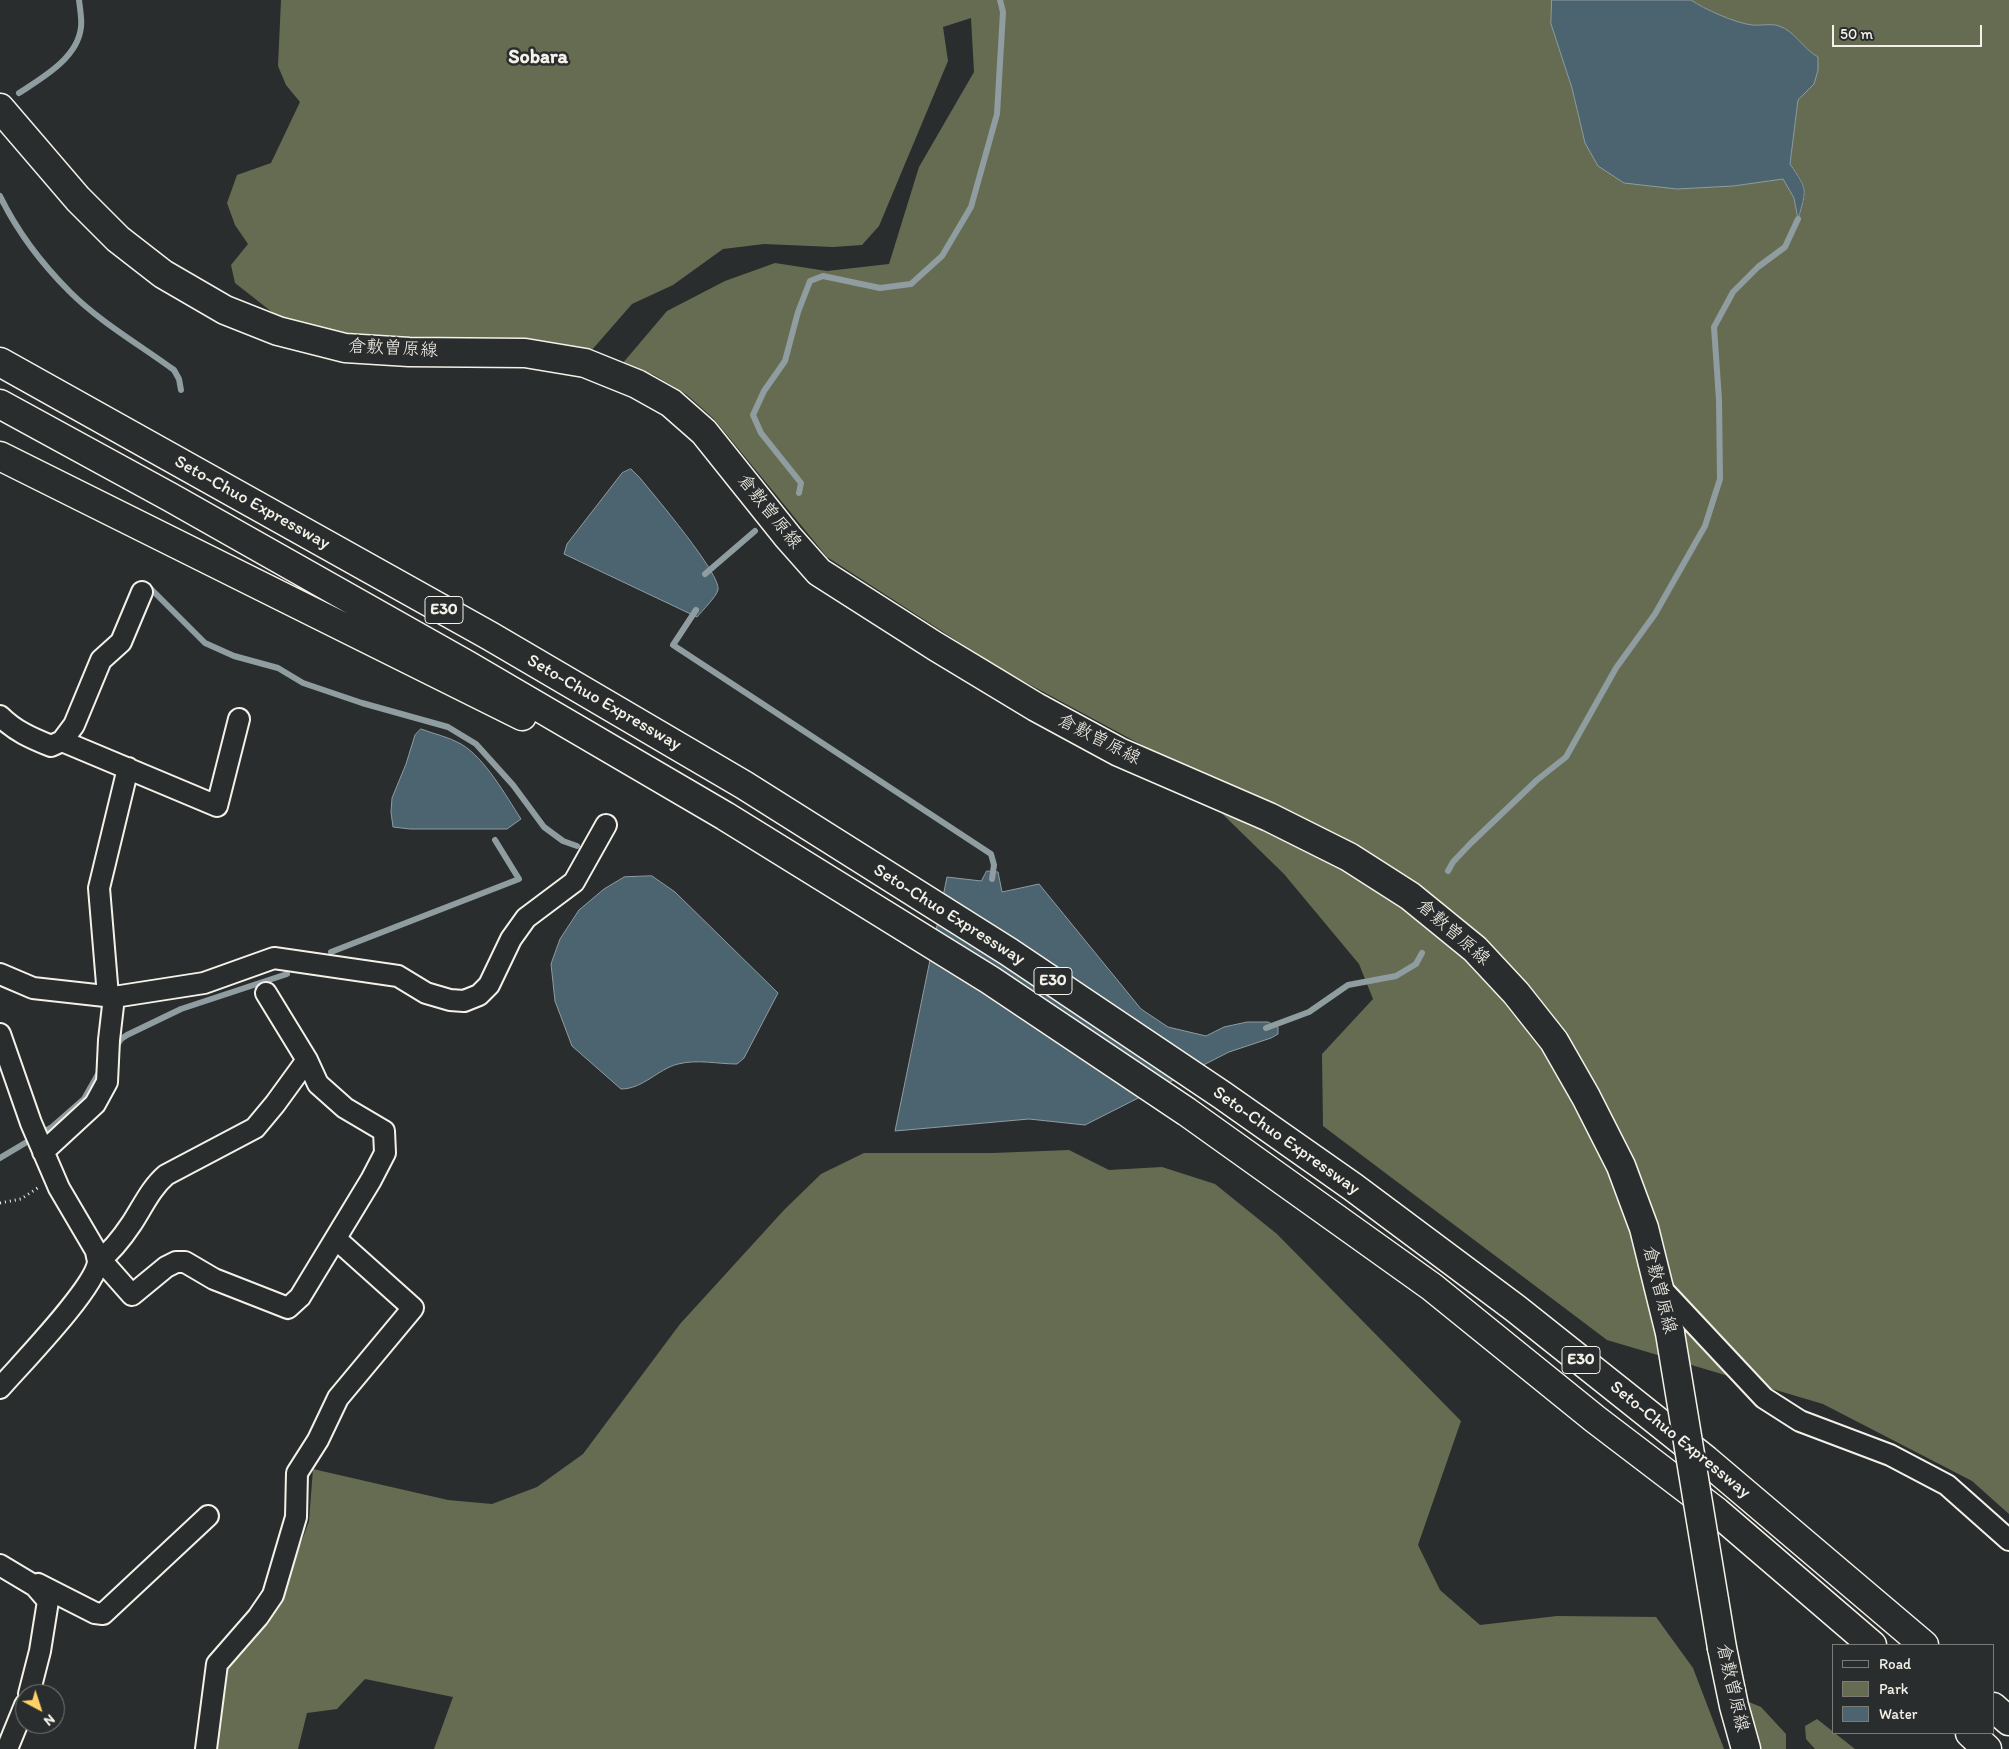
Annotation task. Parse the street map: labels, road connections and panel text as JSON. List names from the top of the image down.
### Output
{
  "streets": {
    "main road": ["倉敷曽原線", "Seto-Chuo Expressway", "E30"]
  },
  "districts": ["Sobara"],
  "legend": ["Road", "Park", "Water"],
  "scale_bar": "50 m",
  "north": "bottom right"
}
